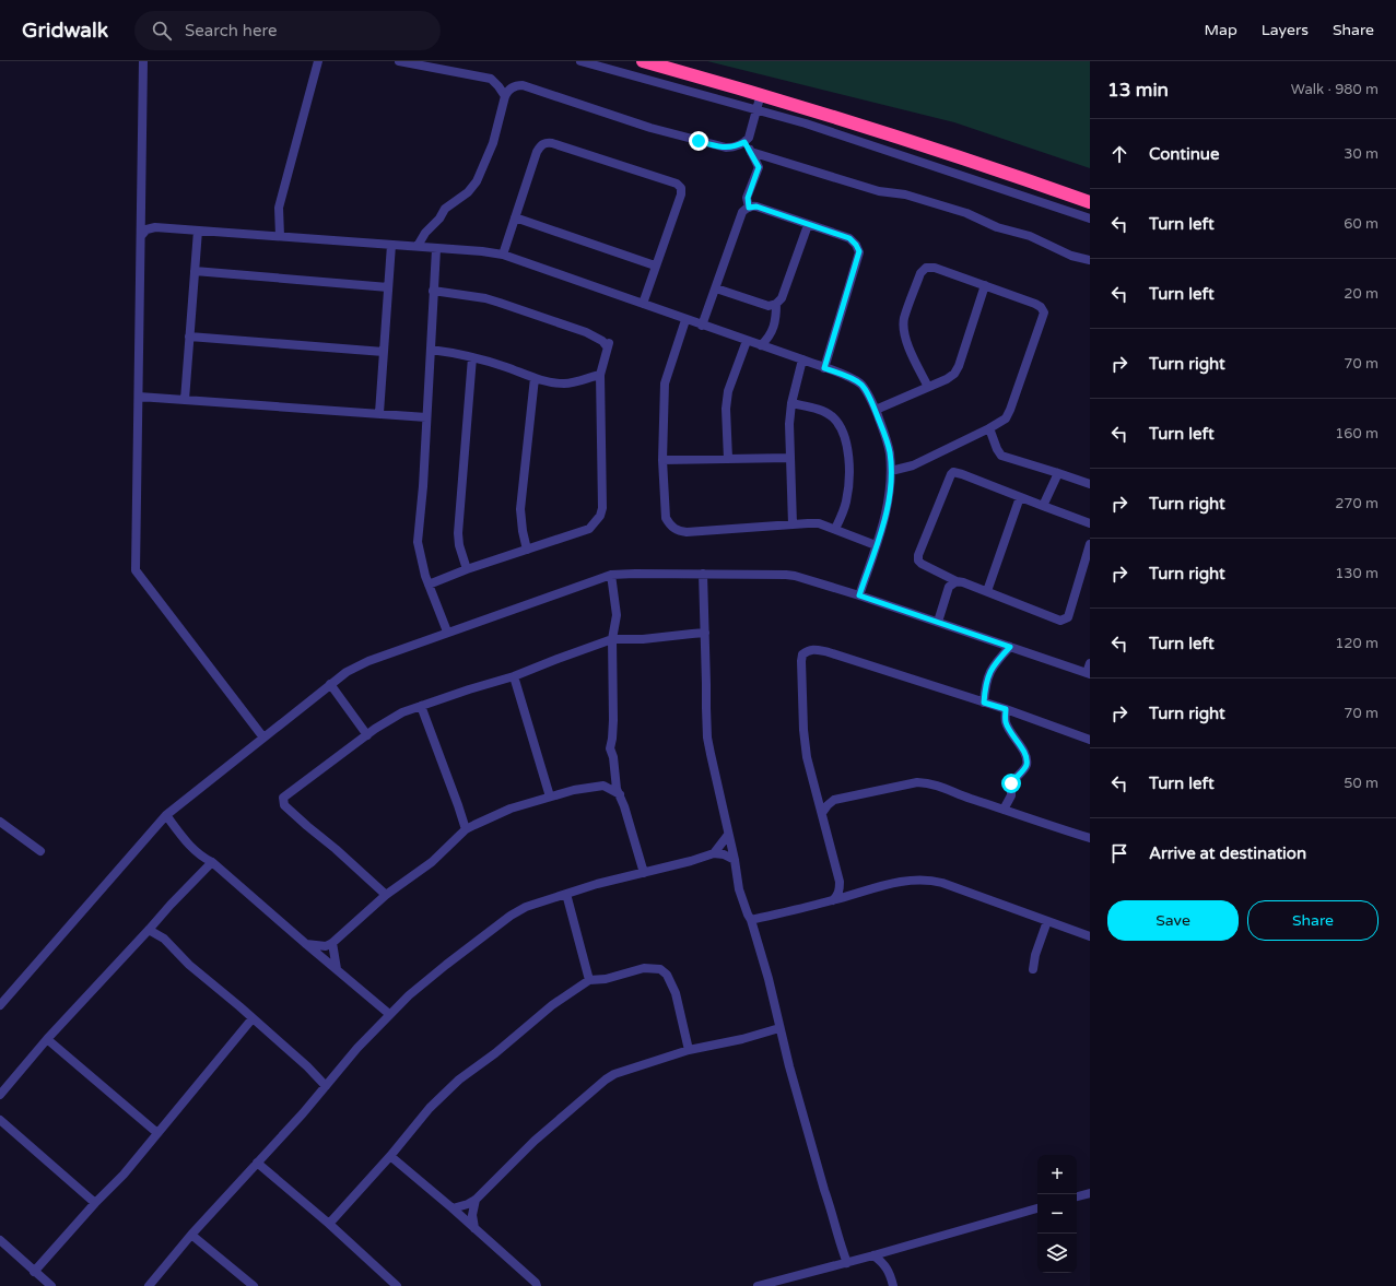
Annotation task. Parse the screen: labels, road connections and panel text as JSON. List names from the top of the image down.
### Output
{
  "page": {
    "header": "Gridwalk",
    "search": "Search here",
    "nav": ["Map", "Layers", "Share"],
    "heading": ["13 min", "Walk · 980 m"],
    "list": [
      ["Continue", "30 m"],
      ["Turn left", "60 m"],
      ["Turn left", "20 m"],
      ["Turn right", "70 m"],
      ["Turn left", "160 m"],
      ["Turn right", "270 m"],
      ["Turn right", "130 m"],
      ["Turn left", "120 m"],
      ["Turn right", "70 m"],
      ["Turn left", "50 m"],
      "Arrive at destination"
    ],
    "buttons": ["Save", "Share"],
    "map_buttons": ["+", "−"]
  }
}
